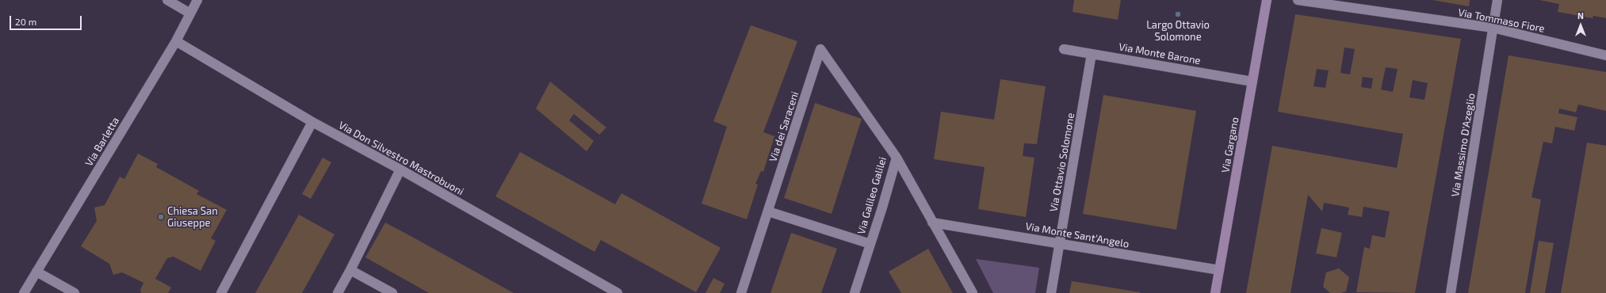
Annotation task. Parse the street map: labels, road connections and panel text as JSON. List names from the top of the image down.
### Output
{
  "streets": {
    "main road": ["Via Gargano"],
    "street": [
      "Via Tommaso Fiore",
      "Via Monte Barone",
      "Via dei Saraceni",
      "Via Barletta",
      "Via Massimo D'Azeglio",
      "Via Don Silvestro Mastrobuoni",
      "Via Ottavio Solomone",
      "Via Galileo Galilei",
      "Via Monte Sant'Angelo"
    ]
  },
  "crossings": [
    ["Via Tommaso Fiore", "Via Massimo D'Azeglio"],
    ["Via Monte Barone", "Via Gargano"],
    ["Via Monte Barone", "Via Ottavio Solomone"],
    ["Via dei Saraceni", "Via Galileo Galilei"],
    ["Via Barletta", "Via Don Silvestro Mastrobuoni"],
    ["Via Gargano", "Via Monte Sant'Angelo"],
    ["Via Ottavio Solomone", "Via Monte Sant'Angelo"]
  ],
  "places": ["Largo Ottavio Solomone", "Chiesa San Giuseppe"],
  "scale_bar": "20 m",
  "north": "top"
}
